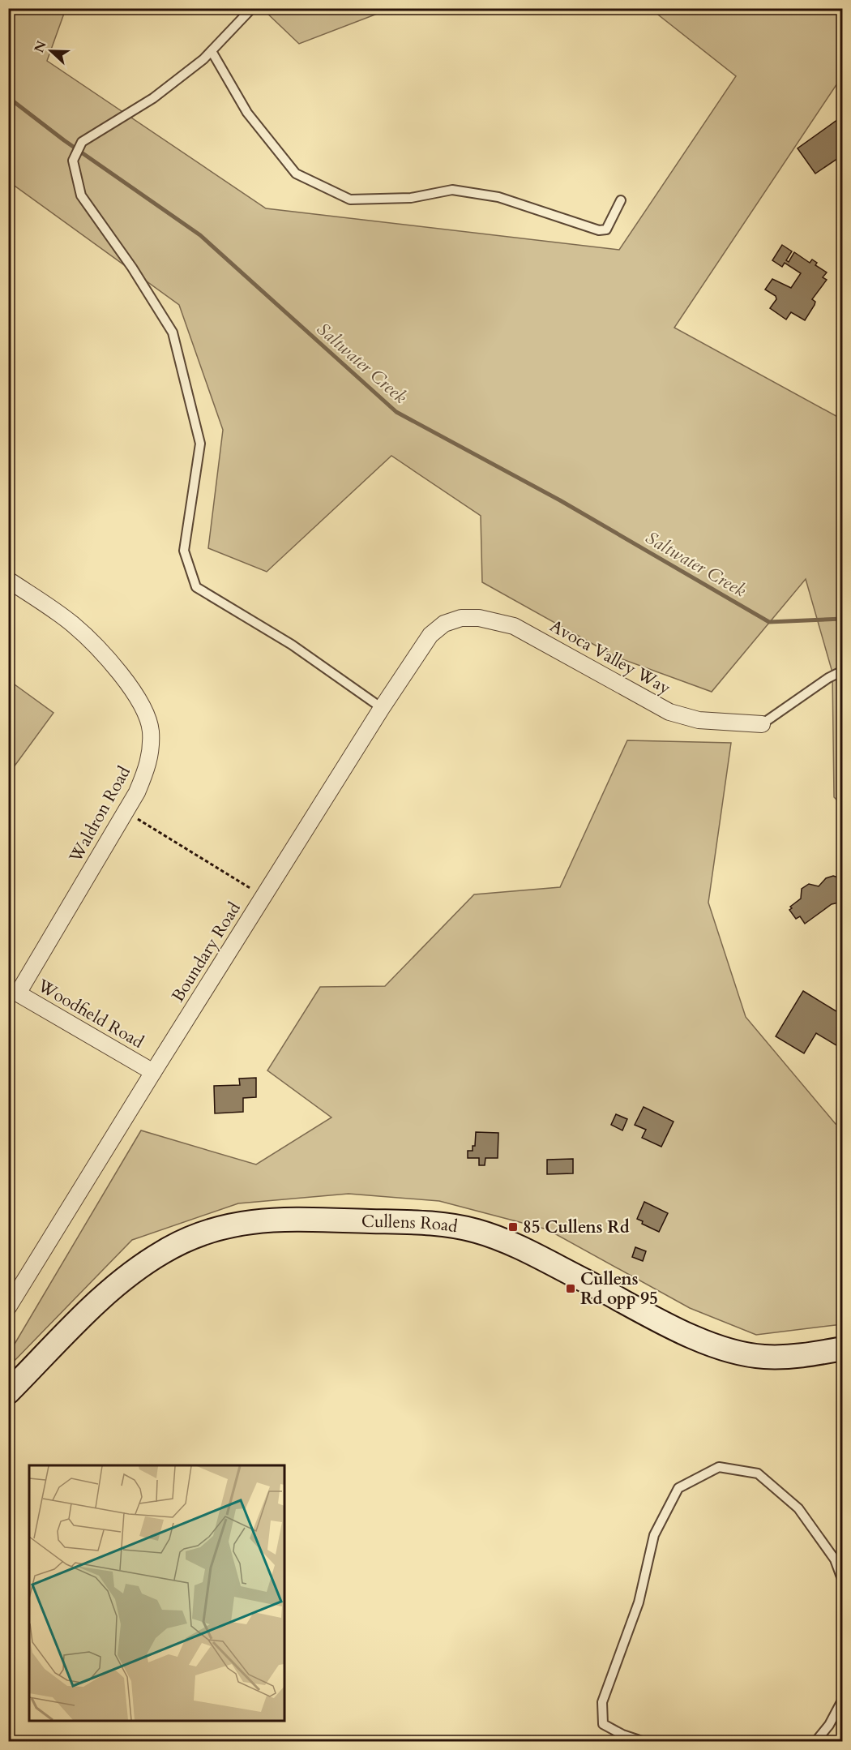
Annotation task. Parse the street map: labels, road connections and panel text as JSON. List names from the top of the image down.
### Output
{
  "streets": {
    "main road": ["Cullens Road"],
    "street": [
      "Avoca Valley Way",
      "Waldron Road",
      "Boundary Road",
      "Woodfield Road"
    ]
  },
  "crossings": [
    ["Avoca Valley Way", "Boundary Road"],
    ["Waldron Road", "Woodfield Road"],
    ["Boundary Road", "Woodfield Road"]
  ],
  "water": ["Saltwater Creek"],
  "places": {
    "transit": ["85 Cullens Rd", "Cullens Rd opp 95"]
  },
  "north": "left"
}
